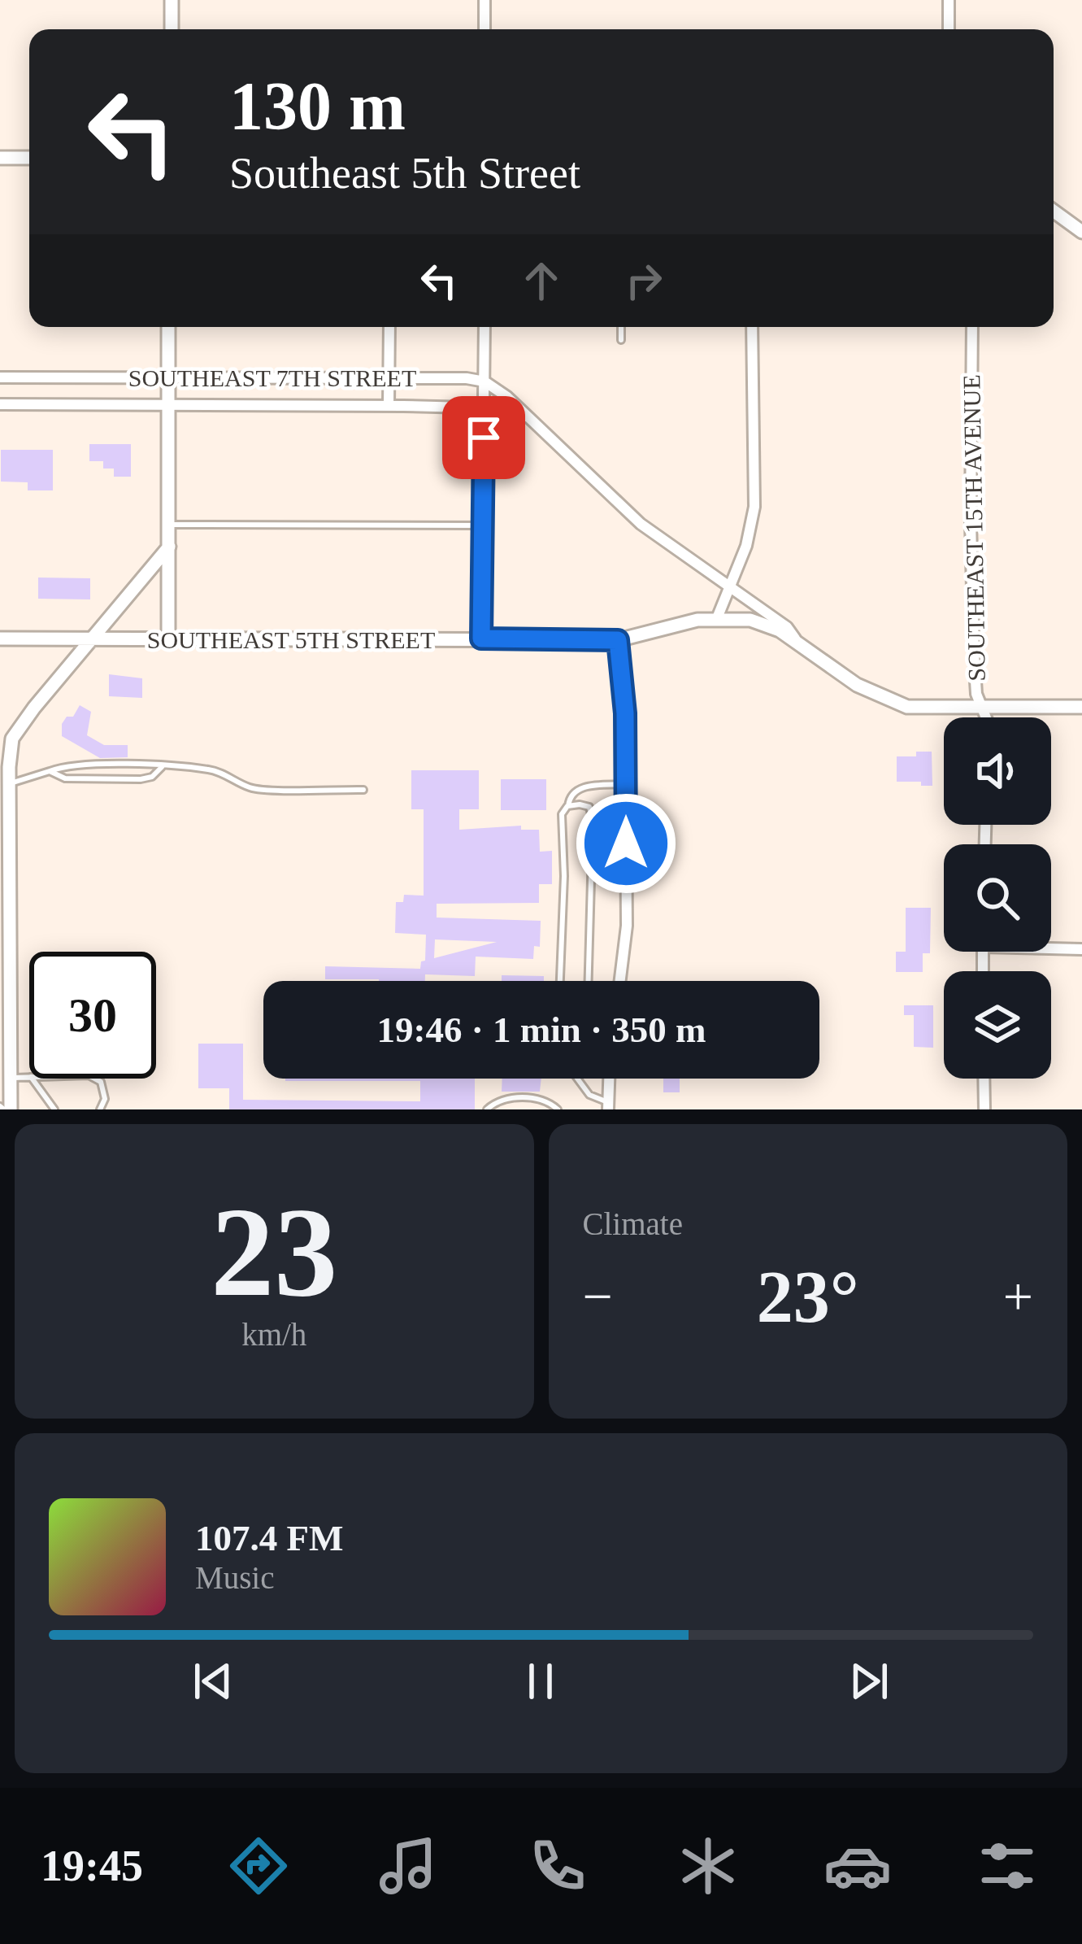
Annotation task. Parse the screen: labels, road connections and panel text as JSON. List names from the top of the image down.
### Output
{
  "streets": {
    "street": ["SOUTHEAST 7TH STREET", "SOUTHEAST 15TH AVENUE", "SOUTHEAST 5TH STREET"]
  },
  "crossings": [
    ["SOUTHEAST 15TH AVENUE", "SOUTHEAST 5TH STREET"]
  ],
  "page": {
    "turn": ["130 m", "Southeast 5th Street"],
    "limit": "30",
    "trip": "19:46 · 1 min · 350 m",
    "tile": [
      ["23", "km/h"],
      "Climate"
    ],
    "heat": ["−", "23°", "+"],
    "song": ["107.4 FM", "Music"],
    "tabs": "19:45"
  }
}
